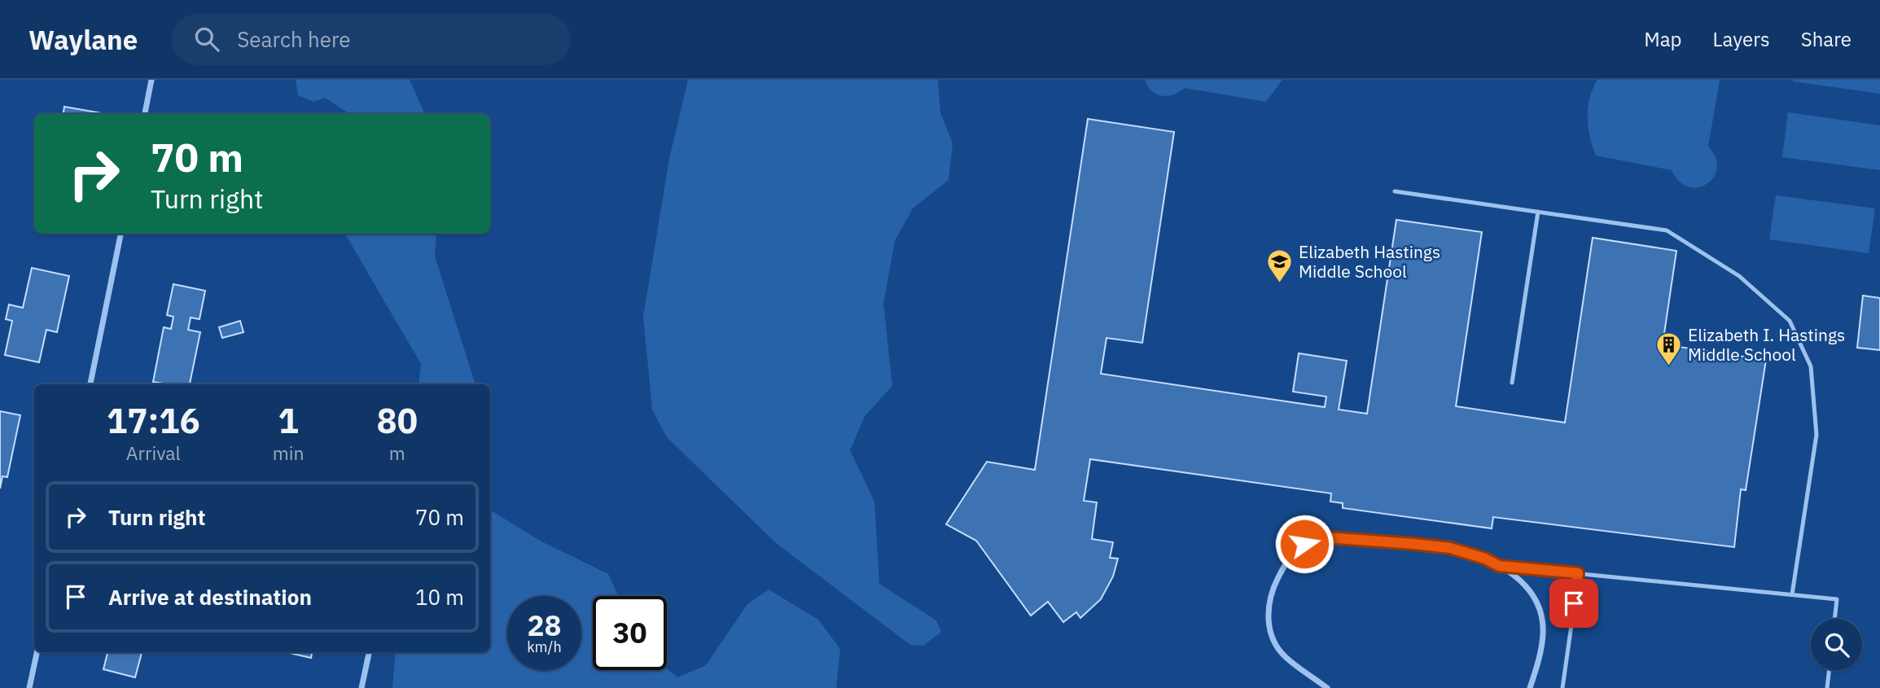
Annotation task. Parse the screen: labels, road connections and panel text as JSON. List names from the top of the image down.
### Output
{
  "places": {
    "school or university": ["Elizabeth Hastings Middle School"],
    "building": ["Elizabeth I. Hastings Middle School"]
  },
  "page": {
    "header": "Waylane",
    "search": "Search here",
    "nav": ["Map", "Layers", "Share"],
    "turn": ["70 m", "Turn right"],
    "eta": [
      "17:16",
      "Arrival",
      "1",
      "min",
      "80",
      "m"
    ],
    "list": [
      {
        "name": "Turn right",
        "value": "70 m"
      },
      {
        "name": "Arrive at destination",
        "value": "10 m"
      }
    ],
    "speed": "28 km/h",
    "limit": "30"
  }
}
